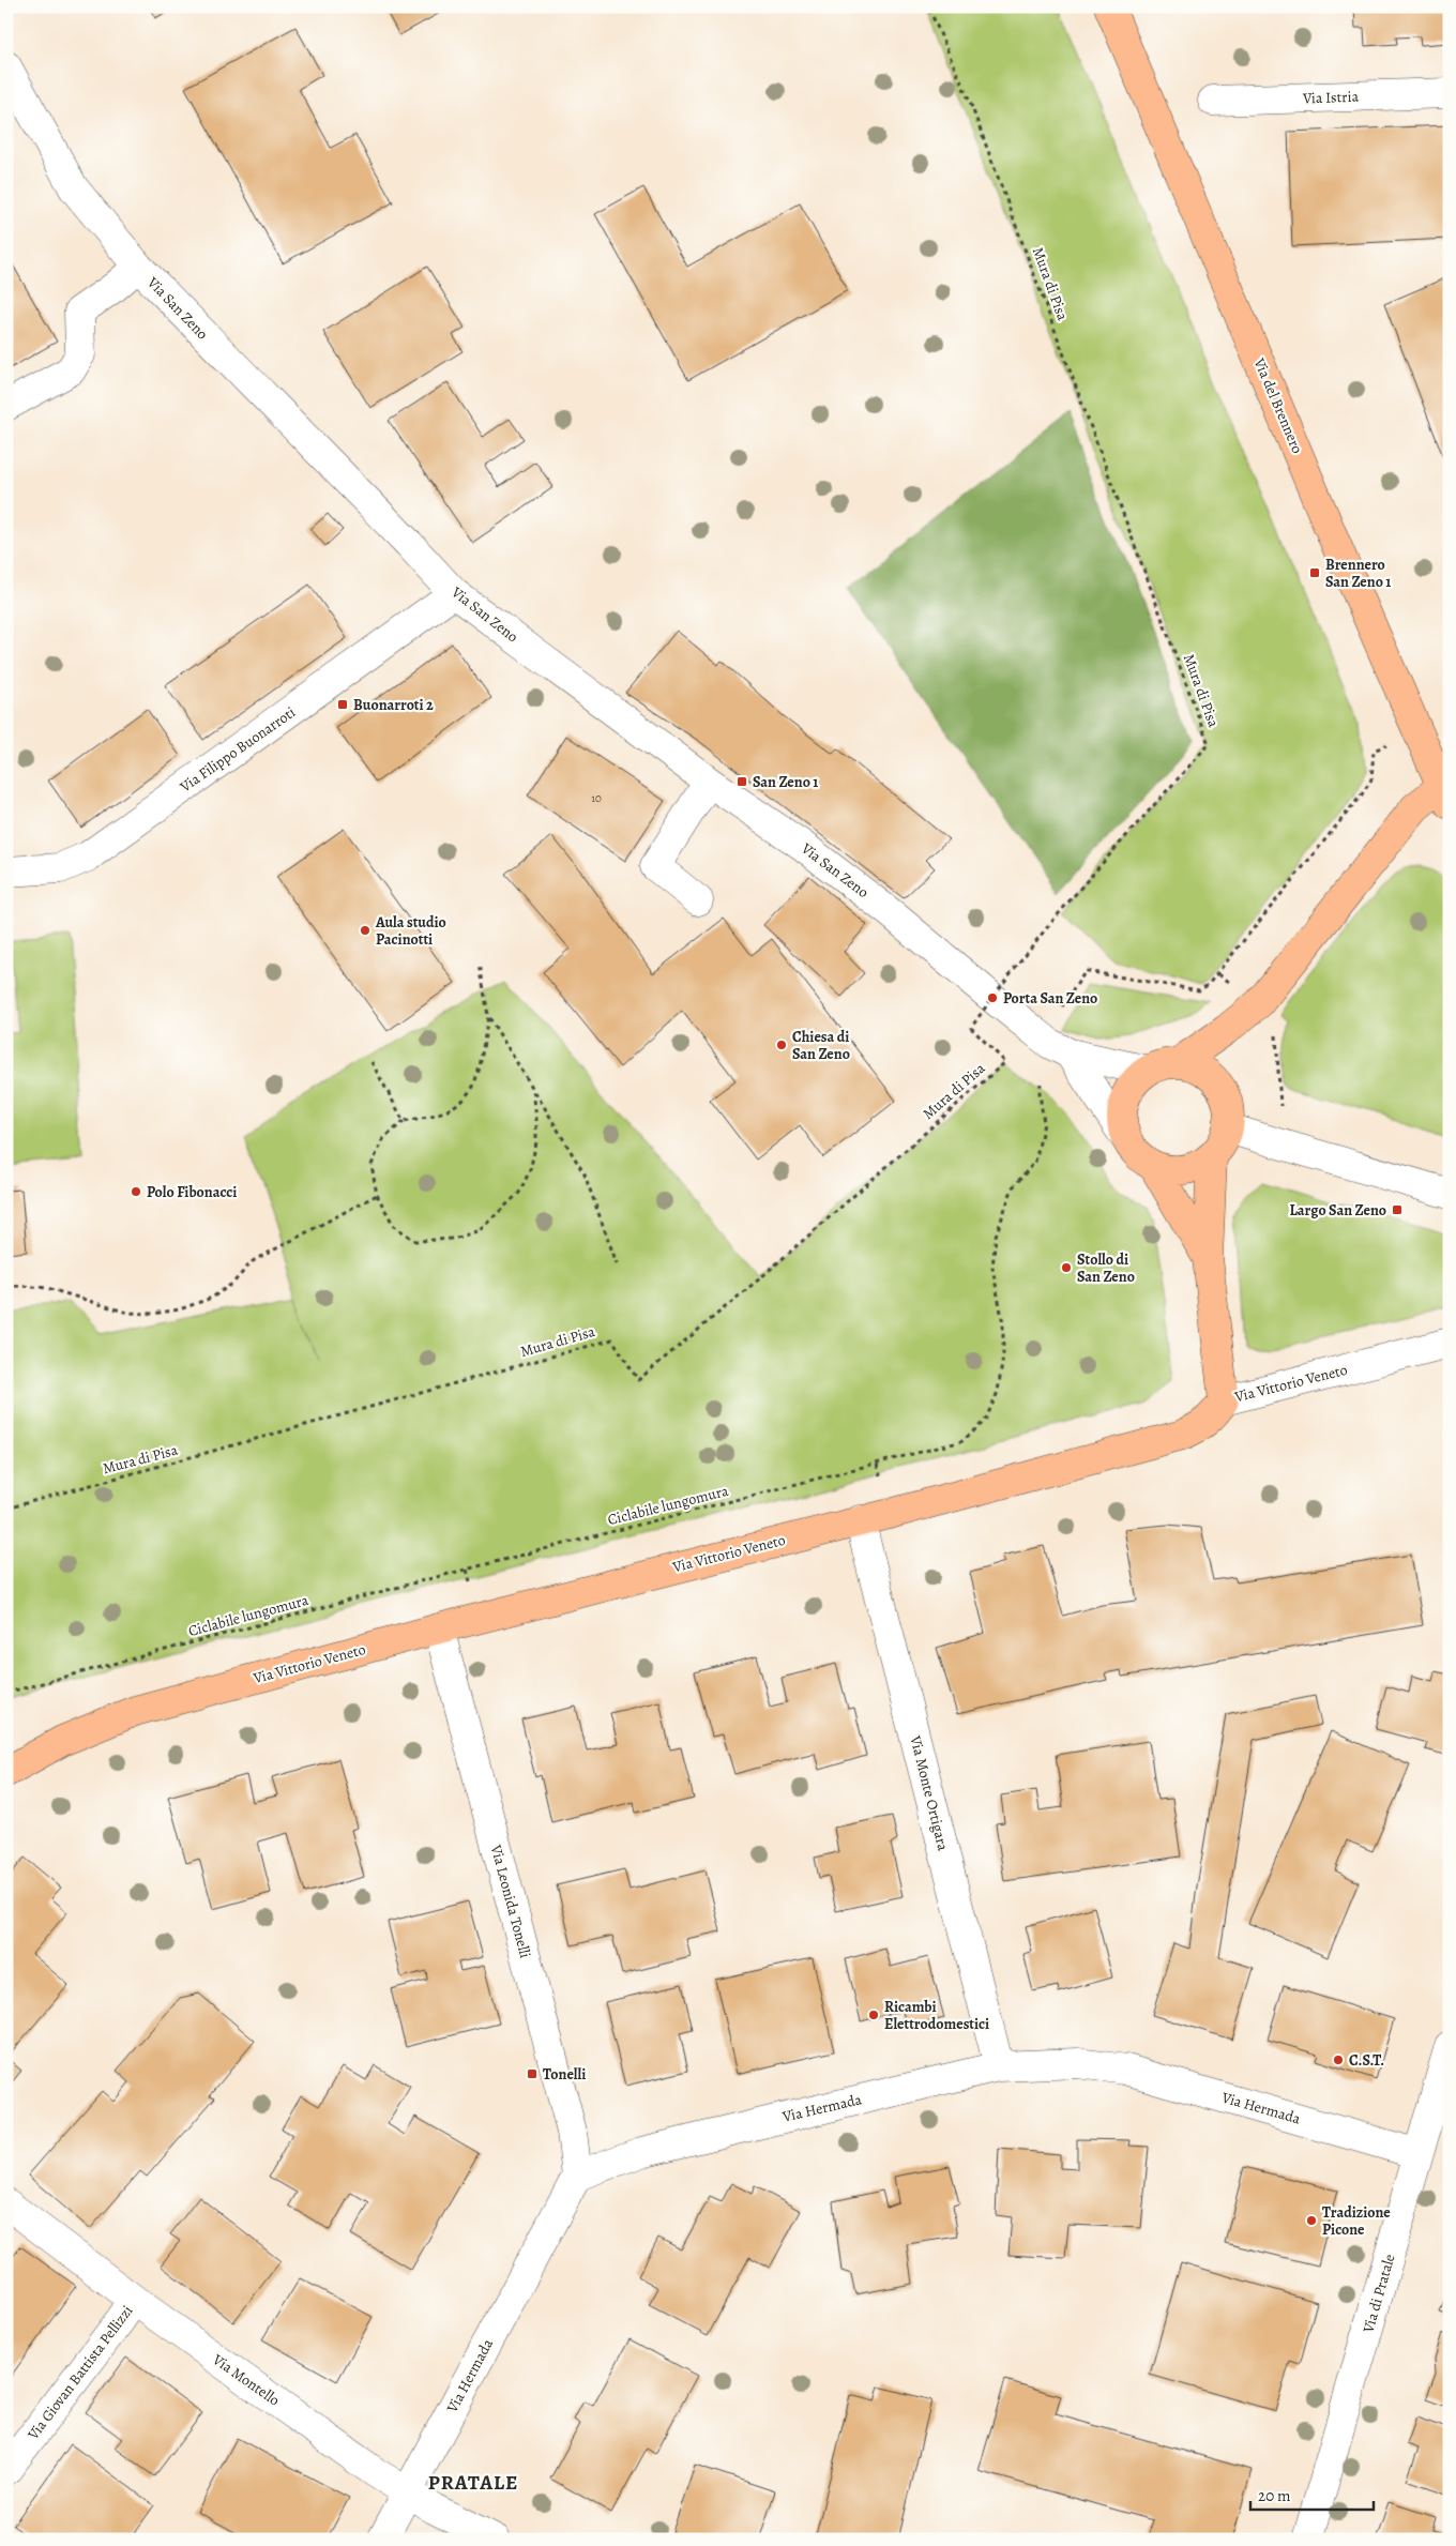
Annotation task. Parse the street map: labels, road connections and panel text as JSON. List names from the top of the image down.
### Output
{
  "streets": {
    "main road": ["Via del Brennero", "Via Vittorio Veneto"],
    "street": [
      "Via Istria",
      "Via San Zeno",
      "Via Filippo Buonarroti",
      "Via Monte Ortigara",
      "Via Leonida Tonelli",
      "Via Hermada",
      "Via di Pratale",
      "Via Giovan Battista Pellizzi",
      "Via Montello"
    ],
    "path": ["Mura di Pisa", "Ciclabile lungomura"]
  },
  "crossings": [
    ["Mura di Pisa", "Via San Zeno"],
    ["Via San Zeno", "Via Filippo Buonarroti"],
    ["Via Vittorio Veneto", "Via Monte Ortigara"],
    ["Via Vittorio Veneto", "Via Leonida Tonelli"],
    ["Via Monte Ortigara", "Via Hermada"],
    ["Via Leonida Tonelli", "Via Hermada"],
    ["Via Hermada", "Via di Pratale"],
    ["Via Hermada", "Via Montello"],
    ["Via Giovan Battista Pellizzi", "Via Montello"]
  ],
  "districts": ["PRATALE"],
  "places": {
    "transit": [
      "Brennero San Zeno 1",
      "Buonarroti 2",
      "San Zeno 1",
      "Largo San Zeno",
      "Tonelli"
    ],
    "other": [
      "Aula studio Pacinotti",
      "Porta San Zeno",
      "Chiesa di San Zeno",
      "Polo Fibonacci",
      "Stollo di San Zeno",
      "Ricambi Elettrodomestici",
      "C.S.T.",
      "Tradizione Picone"
    ]
  },
  "house_numbers": ["10"],
  "scale_bar": "20 m"
}
